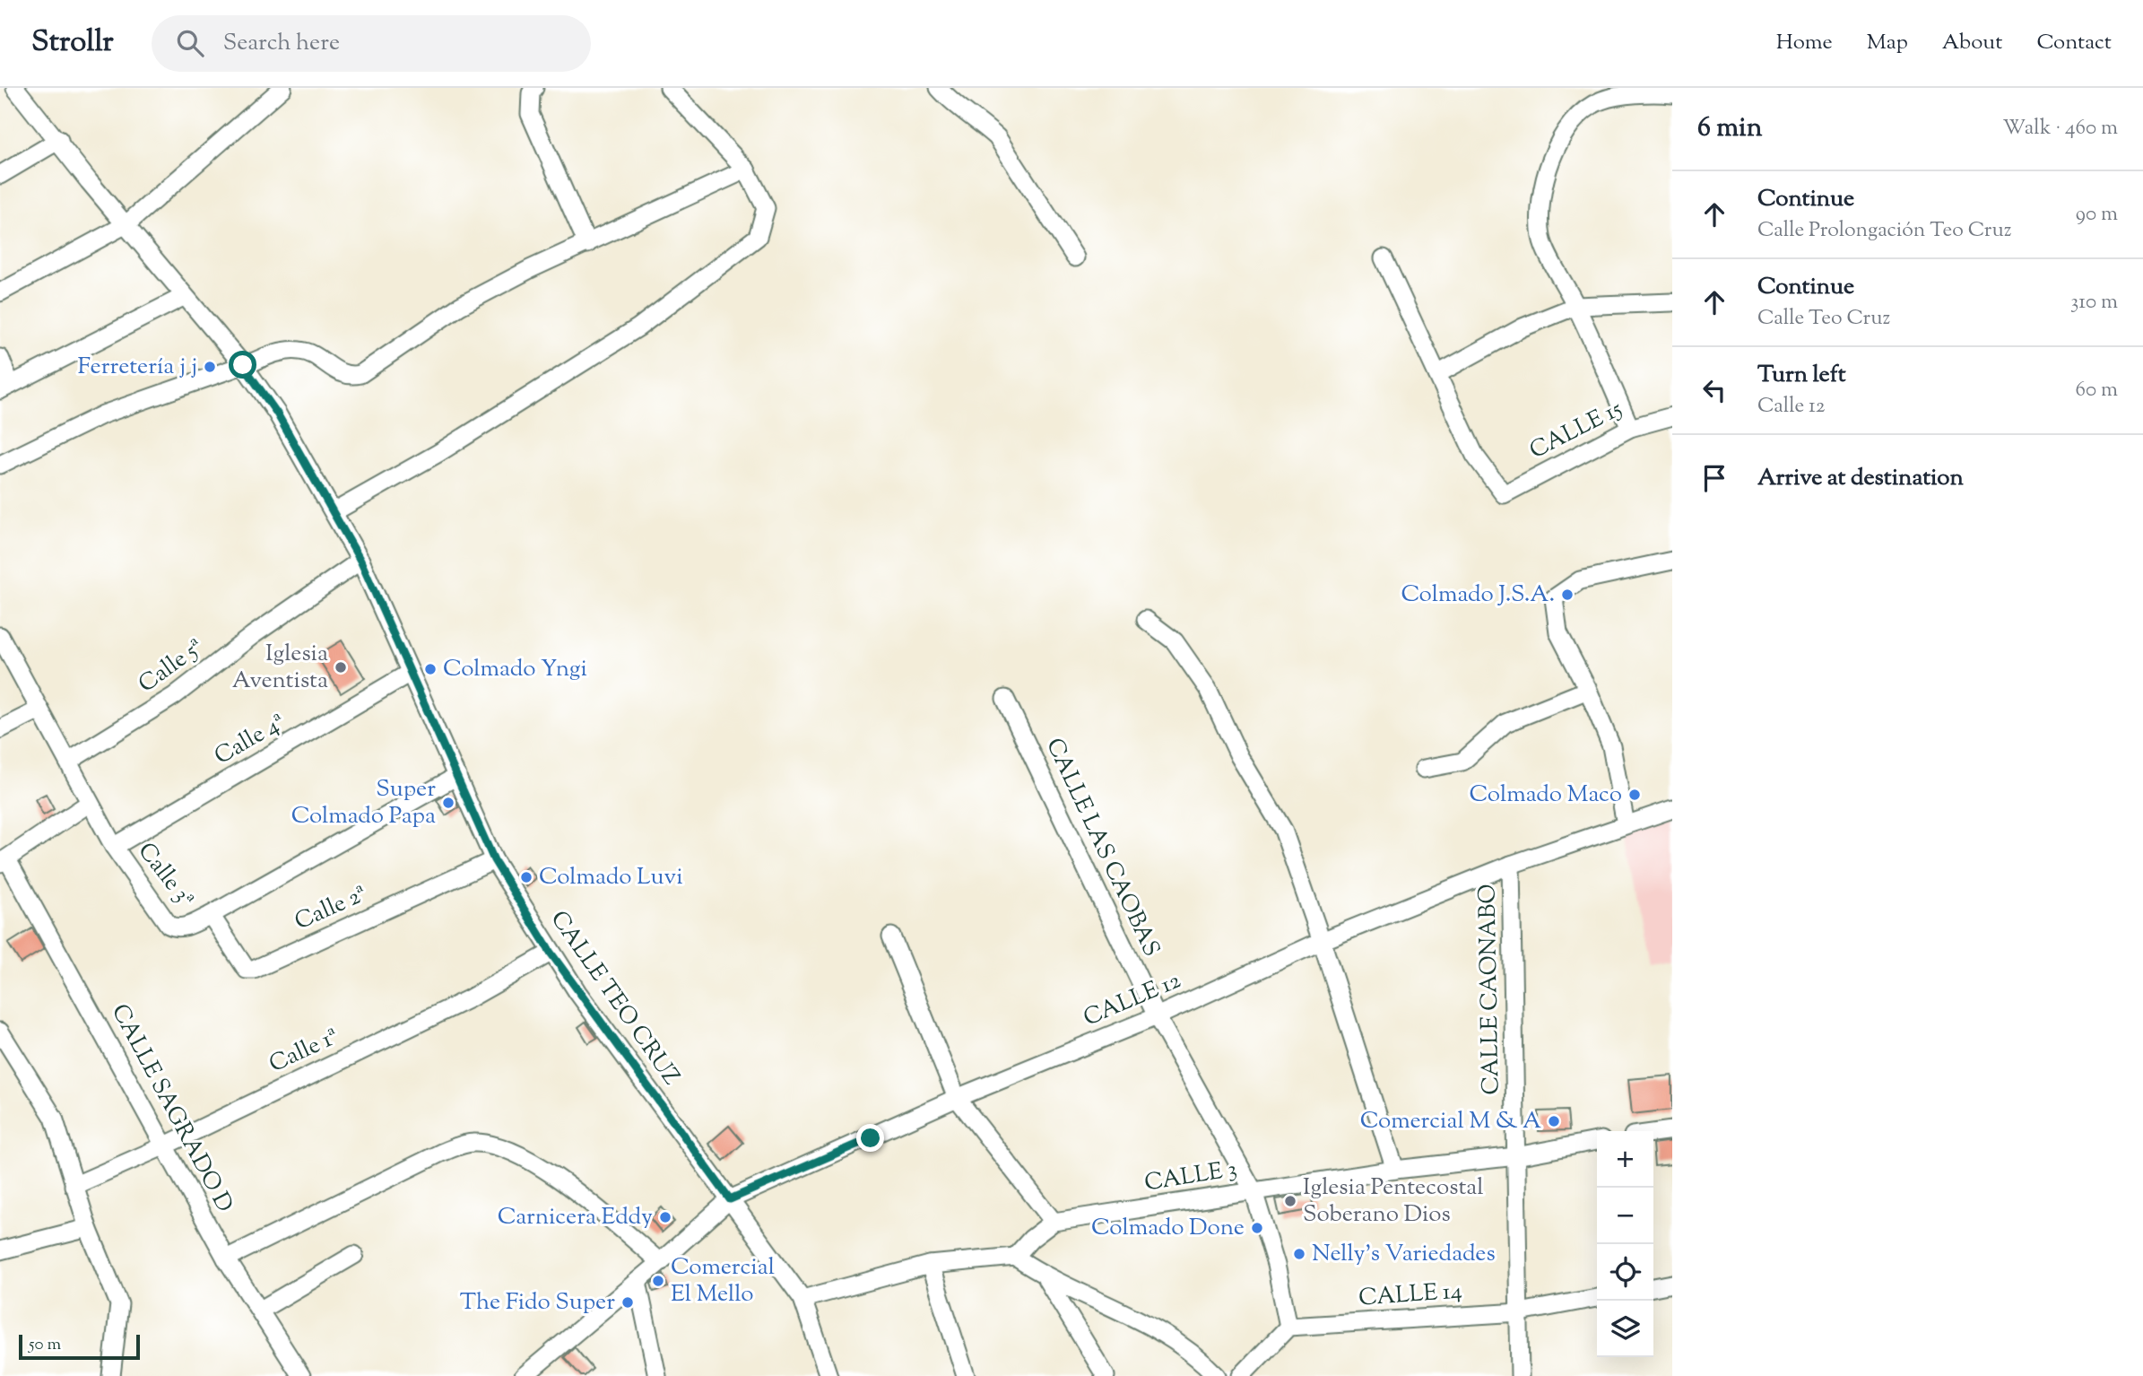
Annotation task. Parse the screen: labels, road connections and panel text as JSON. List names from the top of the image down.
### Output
{
  "streets": {
    "street": [
      "CALLE 15",
      "Calle 5ª",
      "Calle 4ª",
      "CALLE LAS CAOBAS",
      "Calle 3ª",
      "Calle 2ª",
      "CALLE CAONABO",
      "CALLE TEO CRUZ",
      "CALLE 12",
      "Calle 1ª",
      "CALLE SAGRADO D",
      "CALLE 3",
      "CALLE 14"
    ]
  },
  "crossings": [
    ["Calle 5ª", "Calle 3ª"],
    ["Calle 5ª", "CALLE TEO CRUZ"],
    ["Calle 4ª", "Calle 3ª"],
    ["Calle 4ª", "CALLE TEO CRUZ"],
    ["CALLE LAS CAOBAS", "CALLE 12"],
    ["CALLE LAS CAOBAS", "CALLE 3"],
    ["CALLE LAS CAOBAS", "CALLE 14"],
    ["Calle 3ª", "Calle 2ª"],
    ["Calle 3ª", "CALLE TEO CRUZ"],
    ["Calle 2ª", "CALLE TEO CRUZ"],
    ["CALLE CAONABO", "CALLE 12"],
    ["CALLE CAONABO", "CALLE 3"],
    ["CALLE CAONABO", "CALLE 14"],
    ["CALLE TEO CRUZ", "CALLE 12"],
    ["CALLE TEO CRUZ", "Calle 1ª"],
    ["Calle 1ª", "CALLE SAGRADO D"]
  ],
  "places": [
    "Ferretería j j",
    "Colmado J.S.A.",
    "Iglesia Aventista",
    "Colmado Yngi",
    "Colmado Maco",
    "Super Colmado Papa",
    "Colmado Luvi",
    "Comercial M & A",
    "Iglesia Pentecostal Soberano Dios",
    "Carnicera Eddy",
    "Colmado Done",
    "Nelly's Variedades",
    "Comercial El Mello",
    "The Fido Super"
  ],
  "scale_bar": "50 m",
  "page": {
    "header": "Strollr",
    "search": "Search here",
    "nav": [
      "Home",
      "Map",
      "About",
      "Contact"
    ],
    "heading": ["6 min", "Walk · 460 m"],
    "list": [
      ["Continue", "Calle Prolongación Teo Cruz", "90 m"],
      ["Continue", "Calle Teo Cruz", "310 m"],
      ["Turn left", "Calle 12", "60 m"],
      "Arrive at destination"
    ],
    "map_buttons": ["+", "−"],
    "scale": "50 m"
  }
}
